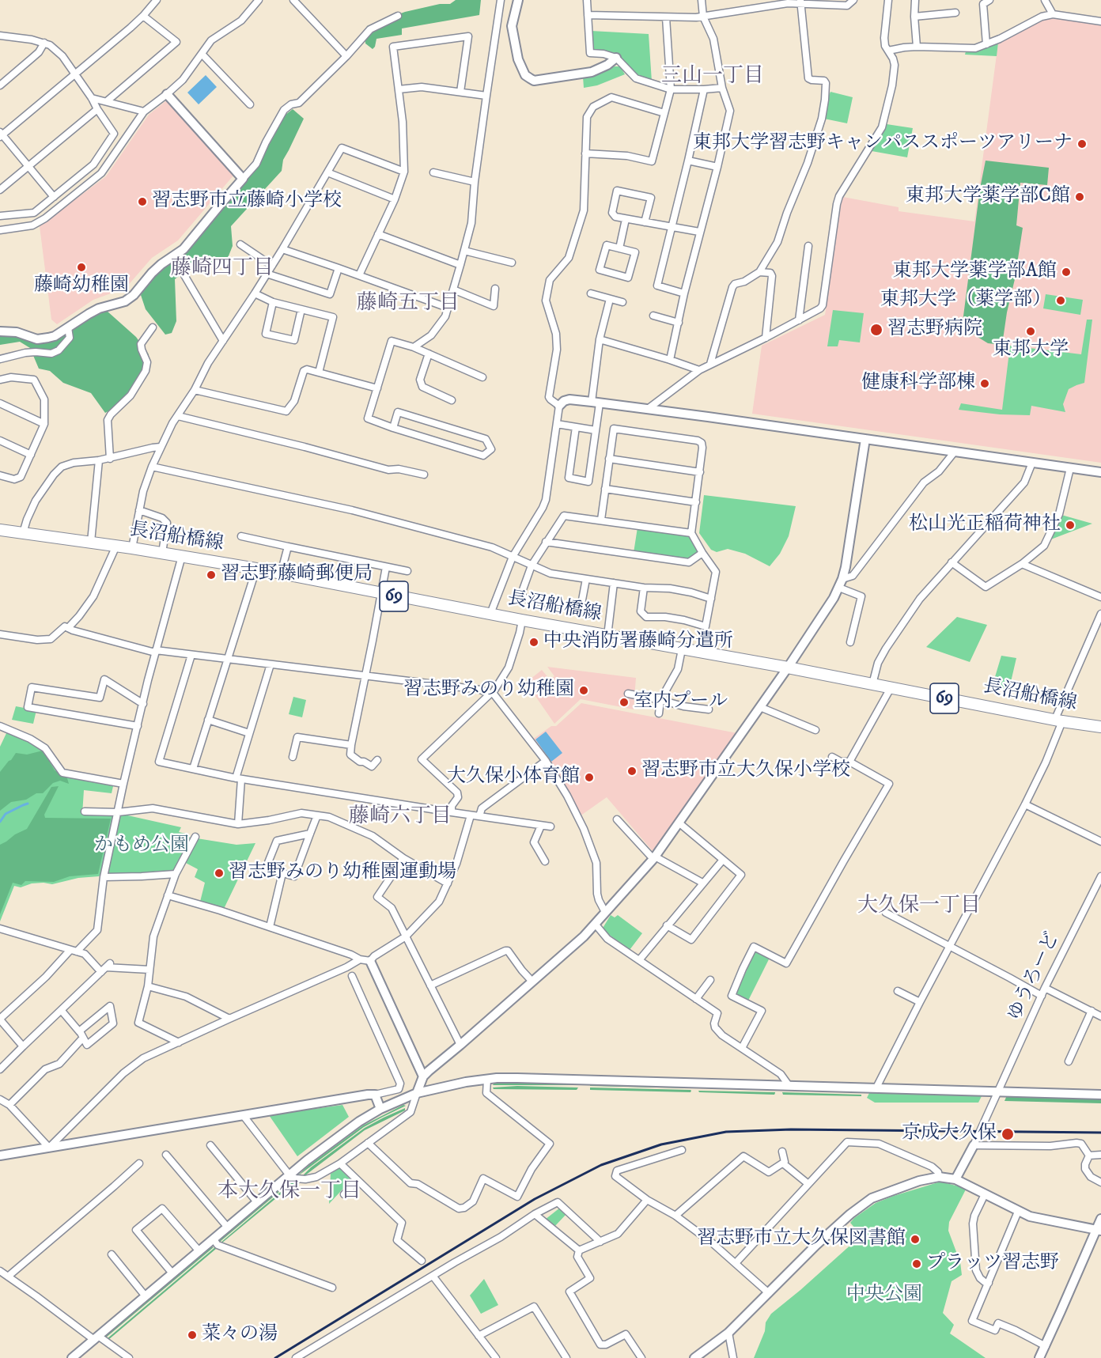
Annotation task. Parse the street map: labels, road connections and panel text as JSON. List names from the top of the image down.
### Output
{
  "streets": {
    "main road": ["長沼船橋線", "69"],
    "street": ["ゆうろーど"]
  },
  "districts": [
    "三山一丁目",
    "藤崎四丁目",
    "藤崎五丁目",
    "藤崎六丁目",
    "大久保一丁目",
    "本大久保一丁目"
  ],
  "parks": ["かもめ公園", "中央公園"],
  "places": [
    "東邦大学習志野キャンパススポーツアリーナ",
    "東邦大学薬学部C館",
    "習志野市立藤崎小学校",
    "藤崎幼稚園",
    "東邦大学薬学部A館",
    "東邦大学（薬学部）",
    "習志野病院",
    "東邦大学",
    "健康科学部棟",
    "松山光正稲荷神社",
    "習志野藤崎郵便局",
    "中央消防署藤崎分遣所",
    "習志野みのり幼稚園",
    "室内プール",
    "習志野市立大久保小学校",
    "大久保小体育館",
    "習志野みのり幼稚園運動場",
    "京成大久保",
    "習志野市立大久保図書館",
    "プラッツ習志野",
    "菜々の湯"
  ]
}
